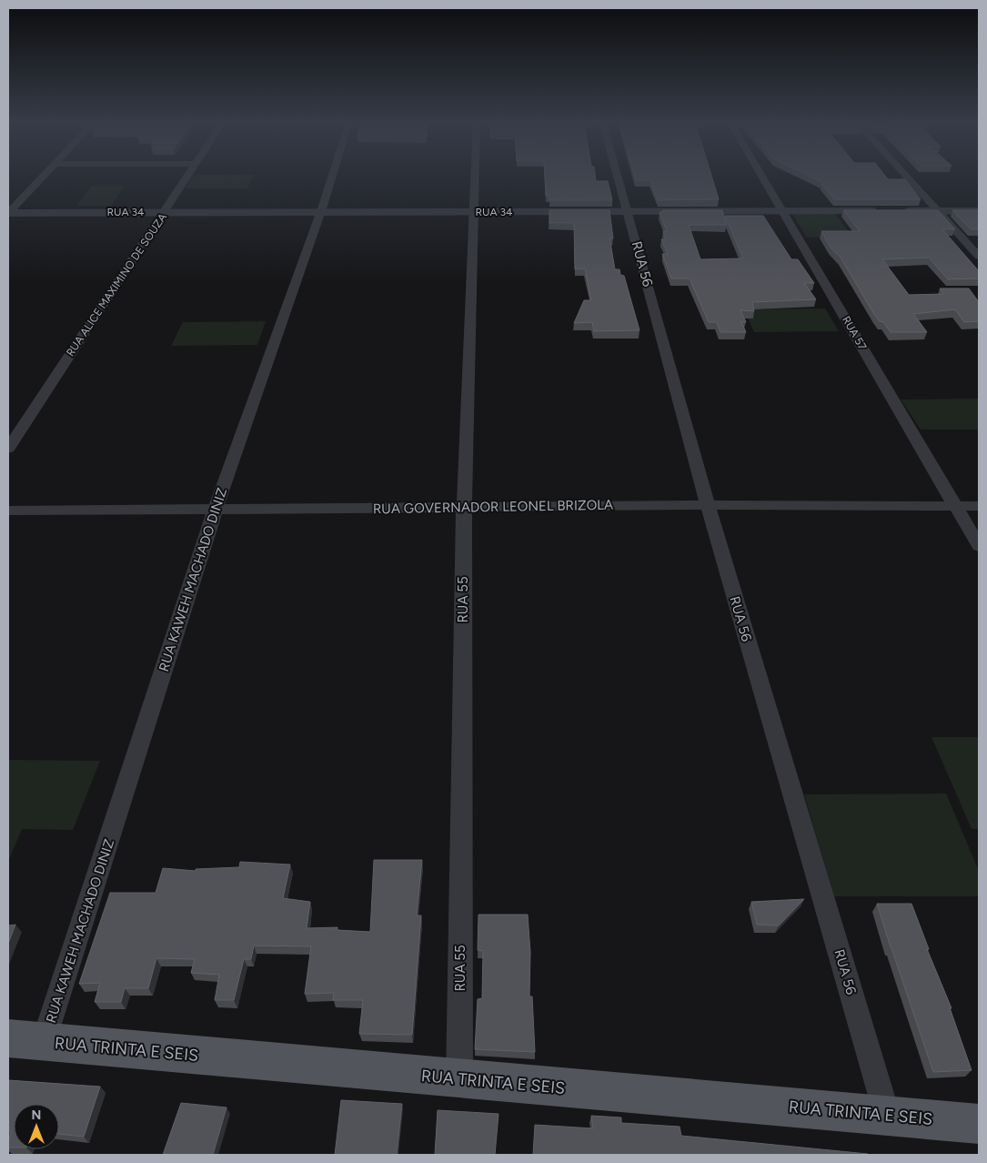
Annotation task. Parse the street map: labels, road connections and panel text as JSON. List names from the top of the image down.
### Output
{
  "streets": {
    "main road": ["RUA TRINTA E SEIS"],
    "street": [
      "RUA 34",
      "RUA 56",
      "RUA ALICE MAXIMINO DE SOUZA",
      "RUA 57",
      "RUA GOVERNADOR LEONEL BRIZOLA",
      "RUA KAWEH MACHADO DINIZ",
      "RUA 55"
    ]
  },
  "crossings": [
    ["RUA 34", "RUA 56"],
    ["RUA 34", "RUA ALICE MAXIMINO DE SOUZA"],
    ["RUA 34", "RUA 57"],
    ["RUA 34", "RUA KAWEH MACHADO DINIZ"],
    ["RUA 34", "RUA 55"],
    ["RUA 56", "RUA GOVERNADOR LEONEL BRIZOLA"],
    ["RUA 56", "RUA TRINTA E SEIS"],
    ["RUA 57", "RUA GOVERNADOR LEONEL BRIZOLA"],
    ["RUA GOVERNADOR LEONEL BRIZOLA", "RUA KAWEH MACHADO DINIZ"],
    ["RUA GOVERNADOR LEONEL BRIZOLA", "RUA 55"],
    ["RUA KAWEH MACHADO DINIZ", "RUA TRINTA E SEIS"],
    ["RUA 55", "RUA TRINTA E SEIS"]
  ],
  "north": "top"
}
